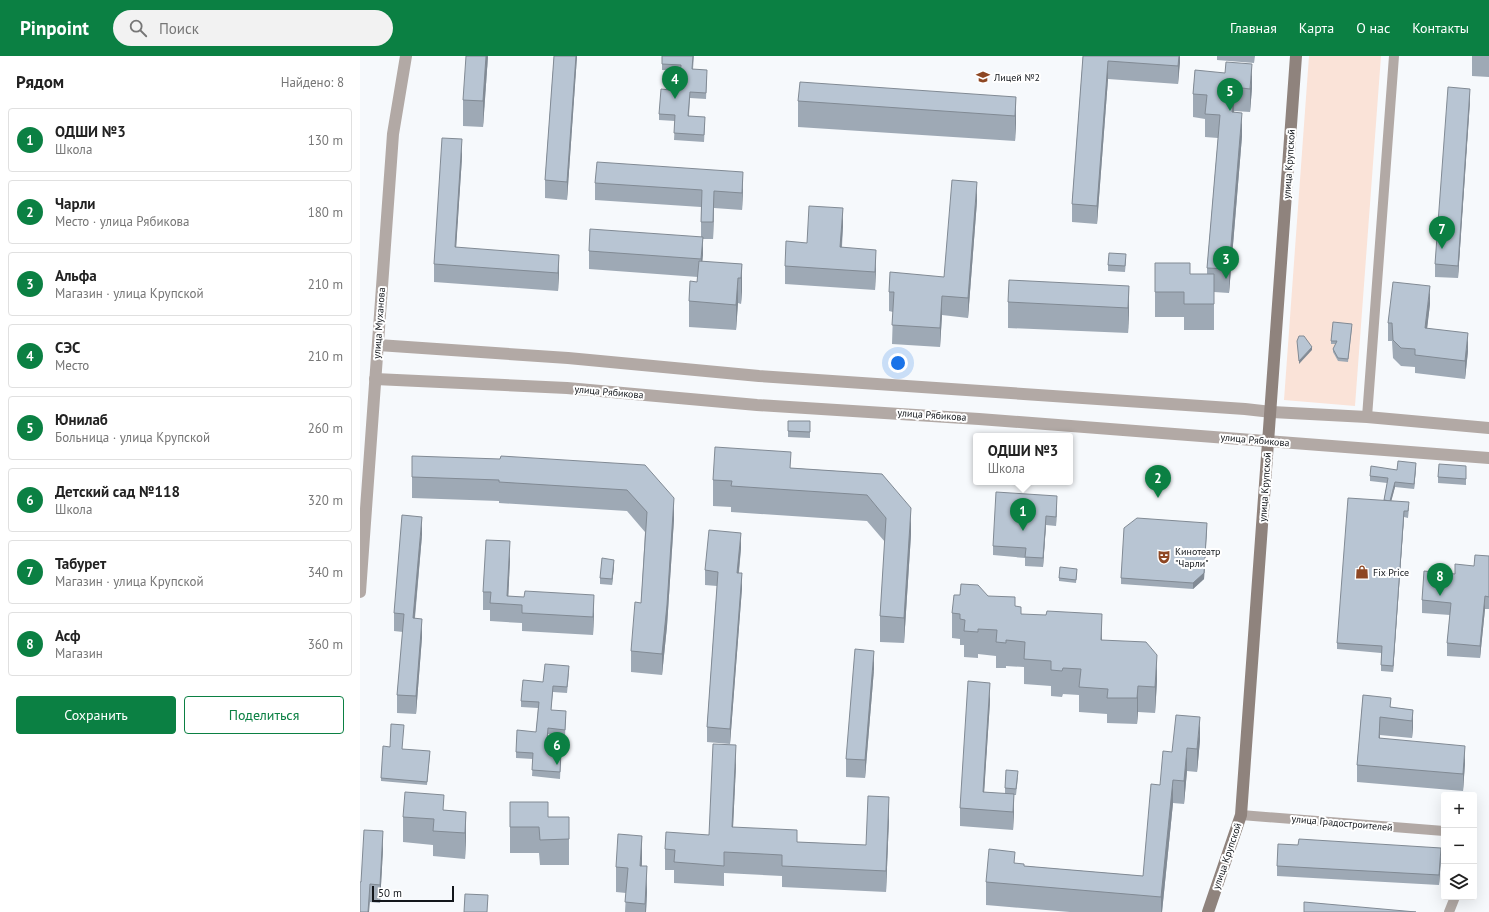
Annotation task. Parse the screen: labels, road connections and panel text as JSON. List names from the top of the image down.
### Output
{
  "streets": {
    "main road": ["улица Крупской"],
    "street": ["улица Муханова", "улица Рябикова", "улица Градостроителей"]
  },
  "crossings": [
    ["улица Крупской", "улица Рябикова"],
    ["улица Крупской", "улица Градостроителей"],
    ["улица Муханова", "улица Рябикова"]
  ],
  "places": {
    "school or university": ["Лицей №2"],
    "theatre": ["Кинотеатр \"Чарли\""],
    "shop": ["Fix Price"]
  },
  "scale_bar": "50 m",
  "page": {
    "header": "Pinpoint",
    "search": "Поиск",
    "nav": [
      "Главная",
      "Карта",
      "О нас",
      "Контакты"
    ],
    "heading": ["Рядом", "Найдено: 8"],
    "pins": [
      "4",
      "5",
      "7",
      "3",
      "2",
      "1",
      "8",
      "6"
    ],
    "list": [
      {
        "mark": "1",
        "name": "ОДШИ №3",
        "note": "Школа",
        "value": "130 m"
      },
      {
        "mark": "2",
        "name": "Чарли",
        "note": "Место · улица Рябикова",
        "value": "180 m"
      },
      {
        "mark": "3",
        "name": "Альфа",
        "note": "Магазин · улица Крупской",
        "value": "210 m"
      },
      {
        "mark": "4",
        "name": "СЭС",
        "note": "Место",
        "value": "210 m"
      },
      {
        "mark": "5",
        "name": "Юнилаб",
        "note": "Больница · улица Крупской",
        "value": "260 m"
      },
      {
        "mark": "6",
        "name": "Детский сад №118",
        "note": "Школа",
        "value": "320 m"
      },
      {
        "mark": "7",
        "name": "Табурет",
        "note": "Магазин · улица Крупской",
        "value": "340 m"
      },
      {
        "mark": "8",
        "name": "Асф",
        "note": "Магазин",
        "value": "360 m"
      }
    ],
    "popup": ["ОДШИ №3", "Школа"],
    "buttons": ["Сохранить", "Поделиться"],
    "map_buttons": ["+", "−"],
    "scale": "50 m"
  }
}
